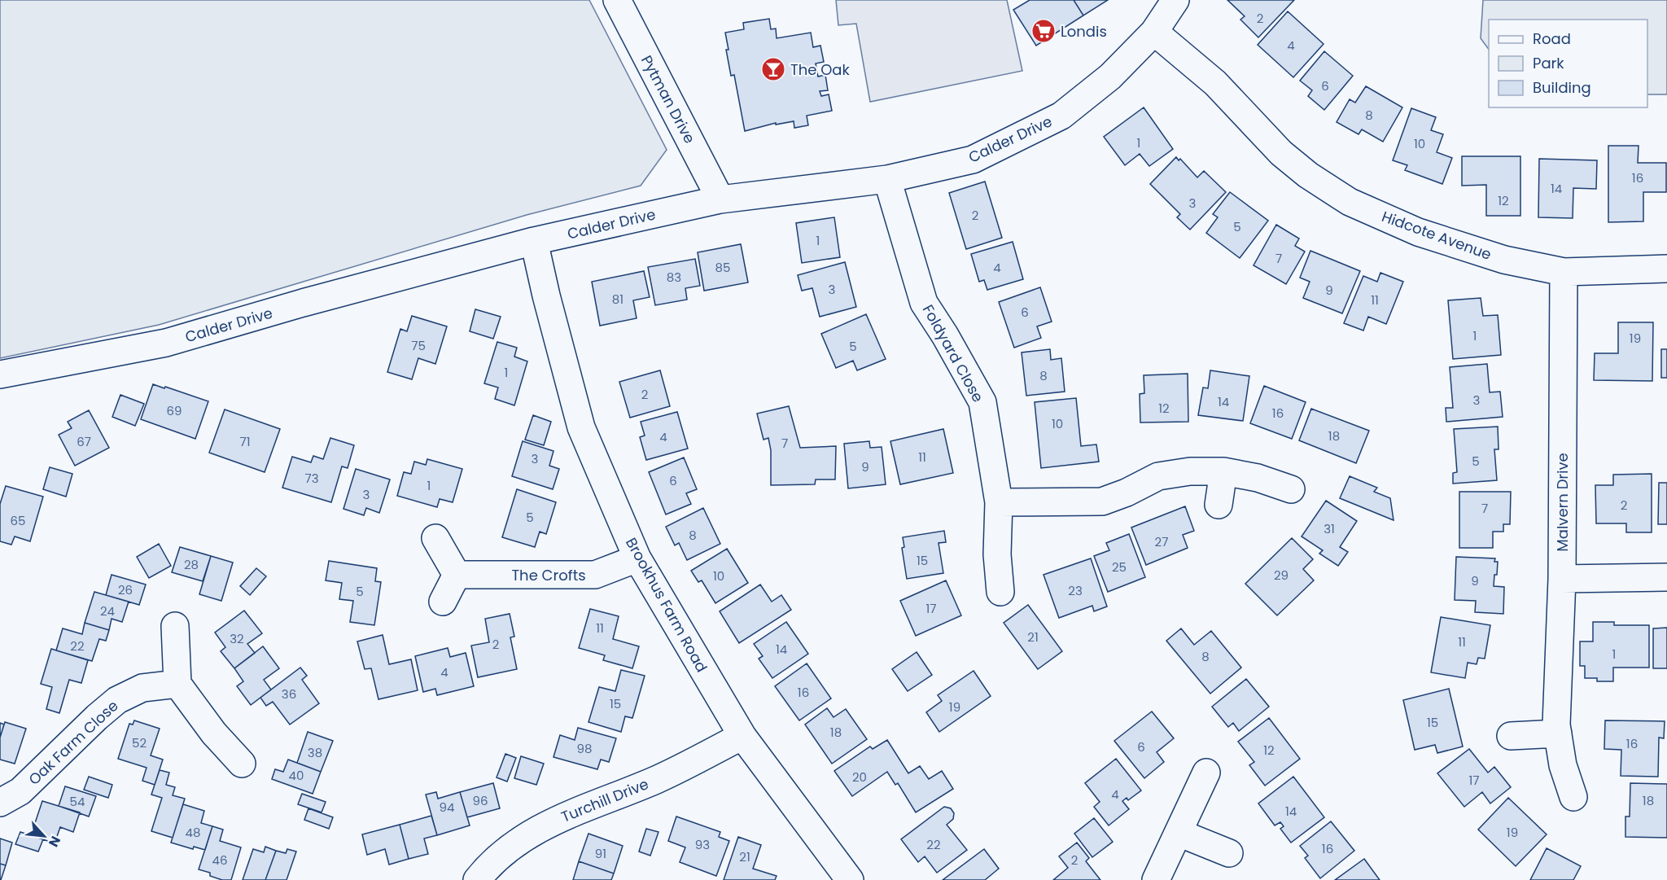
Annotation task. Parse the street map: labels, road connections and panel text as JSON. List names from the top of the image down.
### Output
{
  "streets": {
    "street": [
      "Pytman Drive",
      "Calder Drive",
      "Hidcote Avenue",
      "Foldyard Close",
      "Malvern Drive",
      "The Crofts",
      "Brookhus Farm Road",
      "Oak Farm Close",
      "Turchill Drive"
    ]
  },
  "crossings": [
    ["Pytman Drive", "Calder Drive"],
    ["Calder Drive", "Hidcote Avenue"],
    ["Calder Drive", "Foldyard Close"],
    ["Calder Drive", "Brookhus Farm Road"],
    ["Hidcote Avenue", "Malvern Drive"],
    ["The Crofts", "Brookhus Farm Road"],
    ["Brookhus Farm Road", "Turchill Drive"]
  ],
  "places": {
    "supermarket": ["Londis"],
    "bar": ["The Oak"]
  },
  "house_numbers": [
    "2",
    "4",
    "6",
    "8",
    "1",
    "10",
    "16",
    "14",
    "12",
    "3",
    "2",
    "5",
    "1",
    "7",
    "85",
    "4",
    "83",
    "3",
    "9",
    "81",
    "11",
    "6",
    "1",
    "19",
    "75",
    "5",
    "1",
    "8",
    "2",
    "3",
    "14",
    "12",
    "69",
    "16",
    "10",
    "18",
    "4",
    "67",
    "71",
    "7",
    "11",
    "3",
    "5",
    "9",
    "73",
    "6",
    "1",
    "3",
    "2",
    "7",
    "5",
    "65",
    "31",
    "8",
    "27",
    "15",
    "28",
    "25",
    "29",
    "10",
    "9",
    "26",
    "23",
    "5",
    "17",
    "24",
    "11",
    "21",
    "32",
    "11",
    "2",
    "22",
    "14",
    "1",
    "8",
    "4",
    "16",
    "36",
    "15",
    "19",
    "15",
    "18",
    "52",
    "16",
    "6",
    "98",
    "12",
    "38",
    "40",
    "20",
    "17",
    "4",
    "96",
    "18",
    "54",
    "94",
    "14",
    "48",
    "19",
    "93",
    "22",
    "16",
    "91",
    "21",
    "46",
    "2"
  ],
  "legend": ["Road", "Park", "Building"],
  "north": "bottom right"
}
